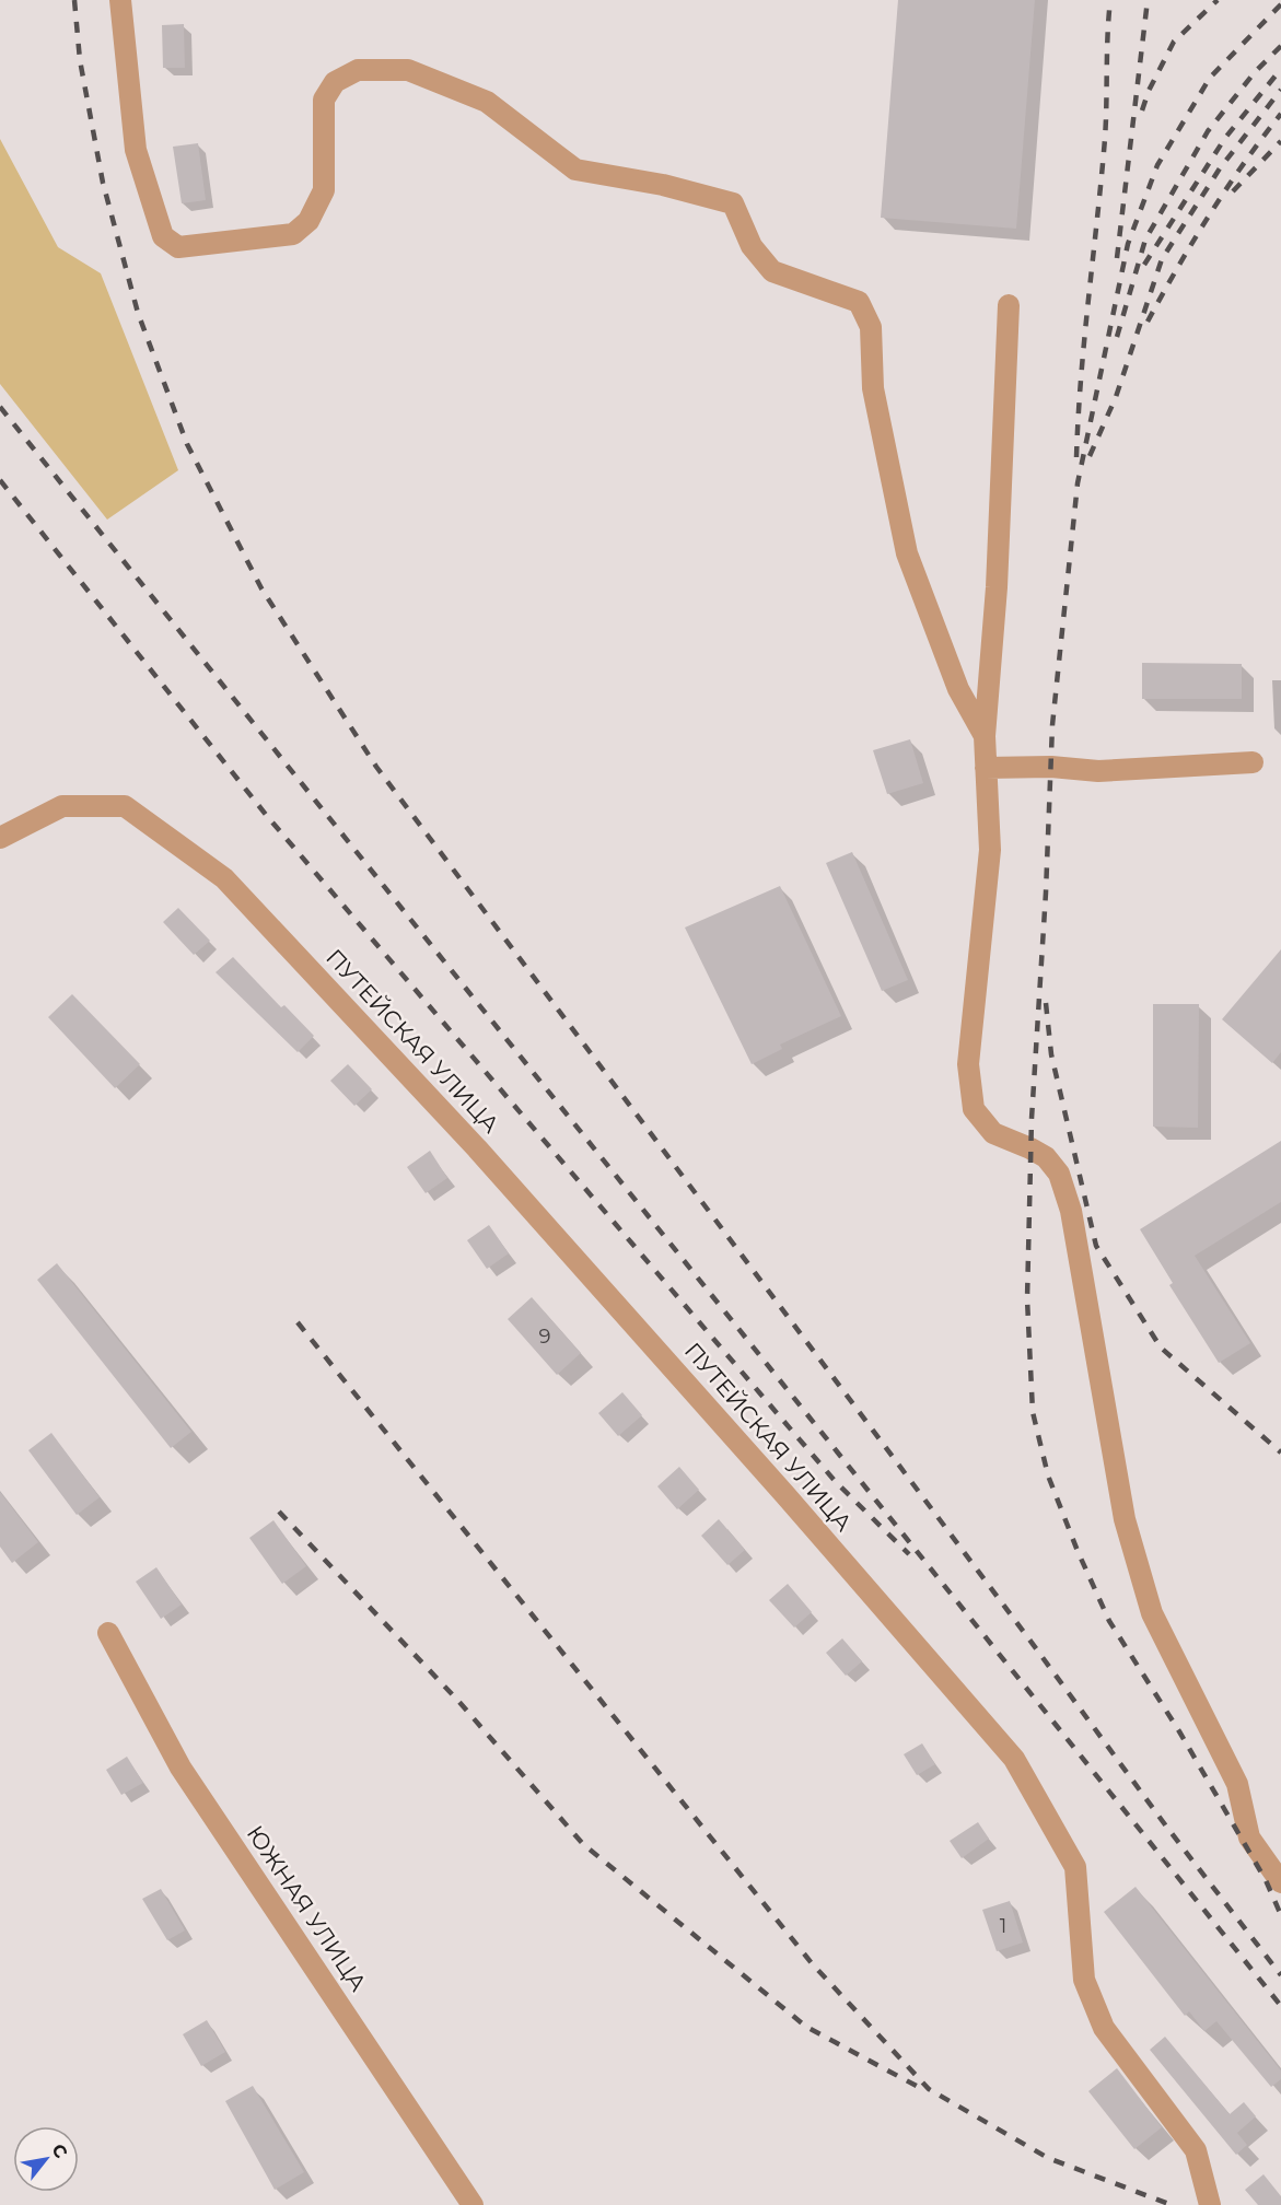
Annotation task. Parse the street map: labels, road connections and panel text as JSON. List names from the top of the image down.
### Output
{
  "streets": {
    "street": ["ПУТЕЙСКАЯ УЛИЦА", "ЮЖНАЯ УЛИЦА"]
  },
  "house_numbers": ["9", "1"],
  "north": "top right"
}
